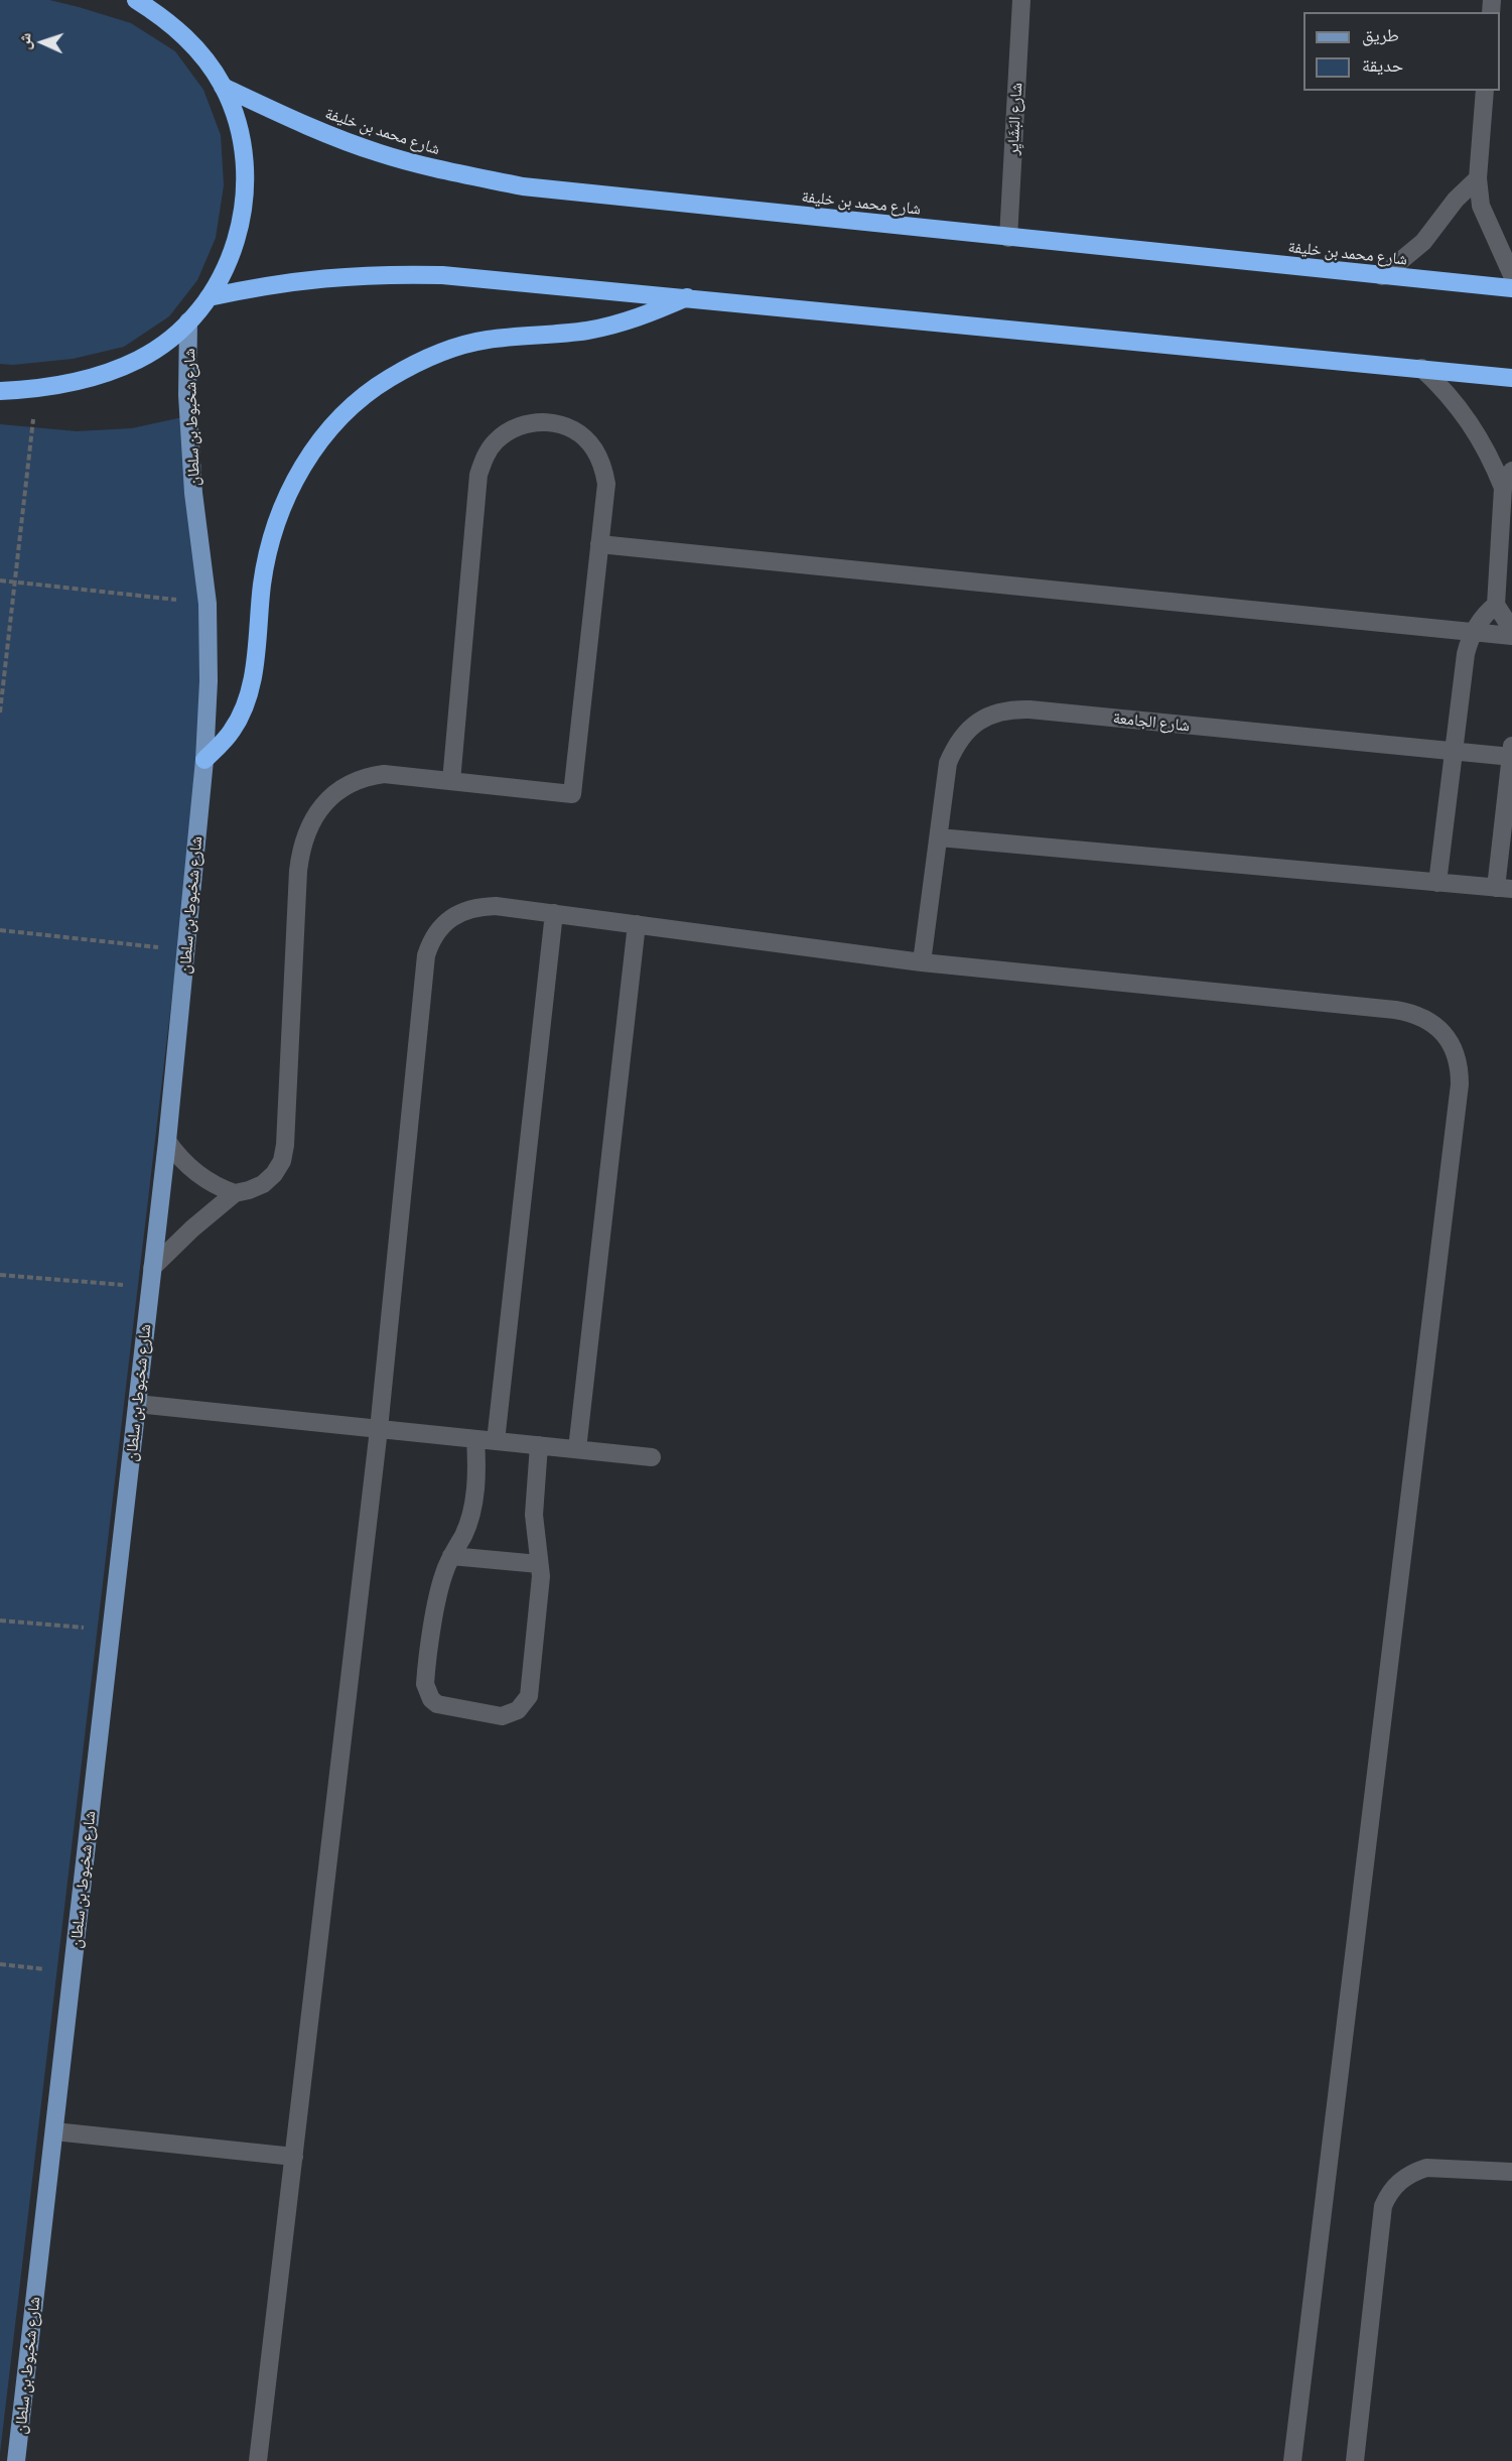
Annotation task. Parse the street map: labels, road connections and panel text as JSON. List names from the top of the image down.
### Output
{
  "streets": {
    "highway": ["شارع محمد بن خليفة"],
    "main road": ["شارع شخبوط بن سلطان"],
    "street": ["شارع البَشَايِر", "شارع الجامعة"]
  },
  "crossings": [
    ["شارع البَشَايِر", "شارع محمد بن خليفة"]
  ],
  "legend": ["طريق", "حديقة"],
  "north": "left"
}
